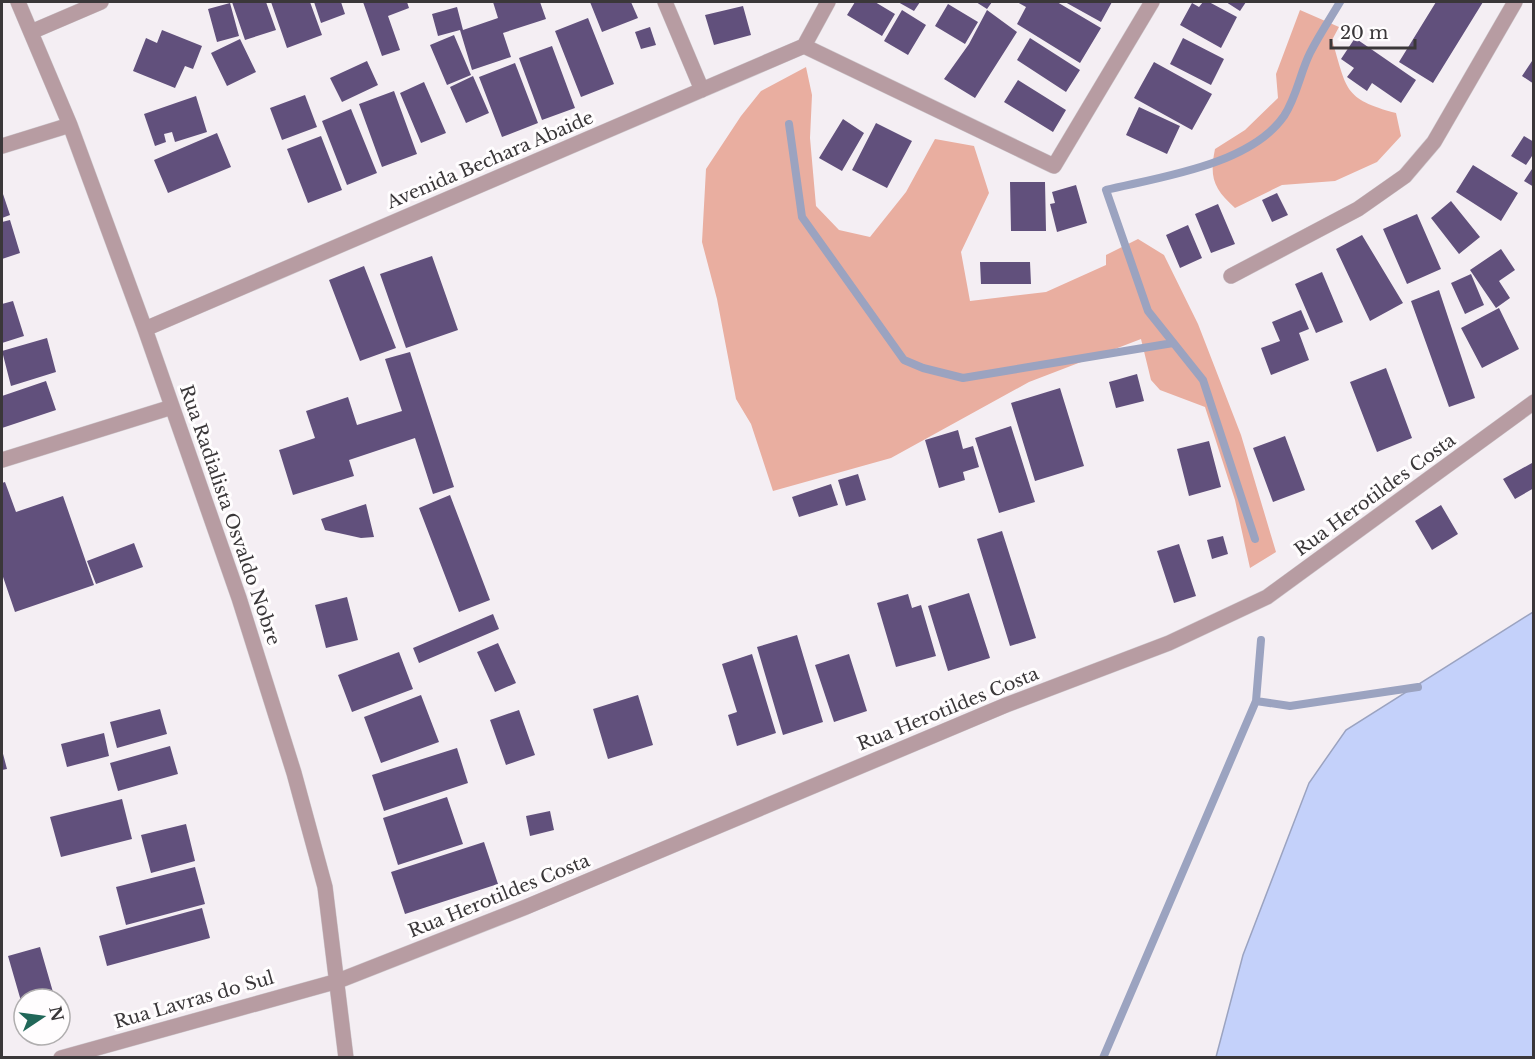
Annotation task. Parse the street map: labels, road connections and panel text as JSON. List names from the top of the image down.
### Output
{
  "streets": {
    "street": [
      "Avenida Bechara Abaide",
      "Rua Herotildes Costa",
      "Rua Radialista Osvaldo Nobre",
      "Rua Lavras do Sul"
    ]
  },
  "crossings": [
    ["Avenida Bechara Abaide", "Rua Radialista Osvaldo Nobre"],
    ["Rua Herotildes Costa", "Rua Radialista Osvaldo Nobre"],
    ["Rua Herotildes Costa", "Rua Lavras do Sul"],
    ["Rua Radialista Osvaldo Nobre", "Rua Lavras do Sul"]
  ],
  "scale_bar": "20 m",
  "north": "right"
}
